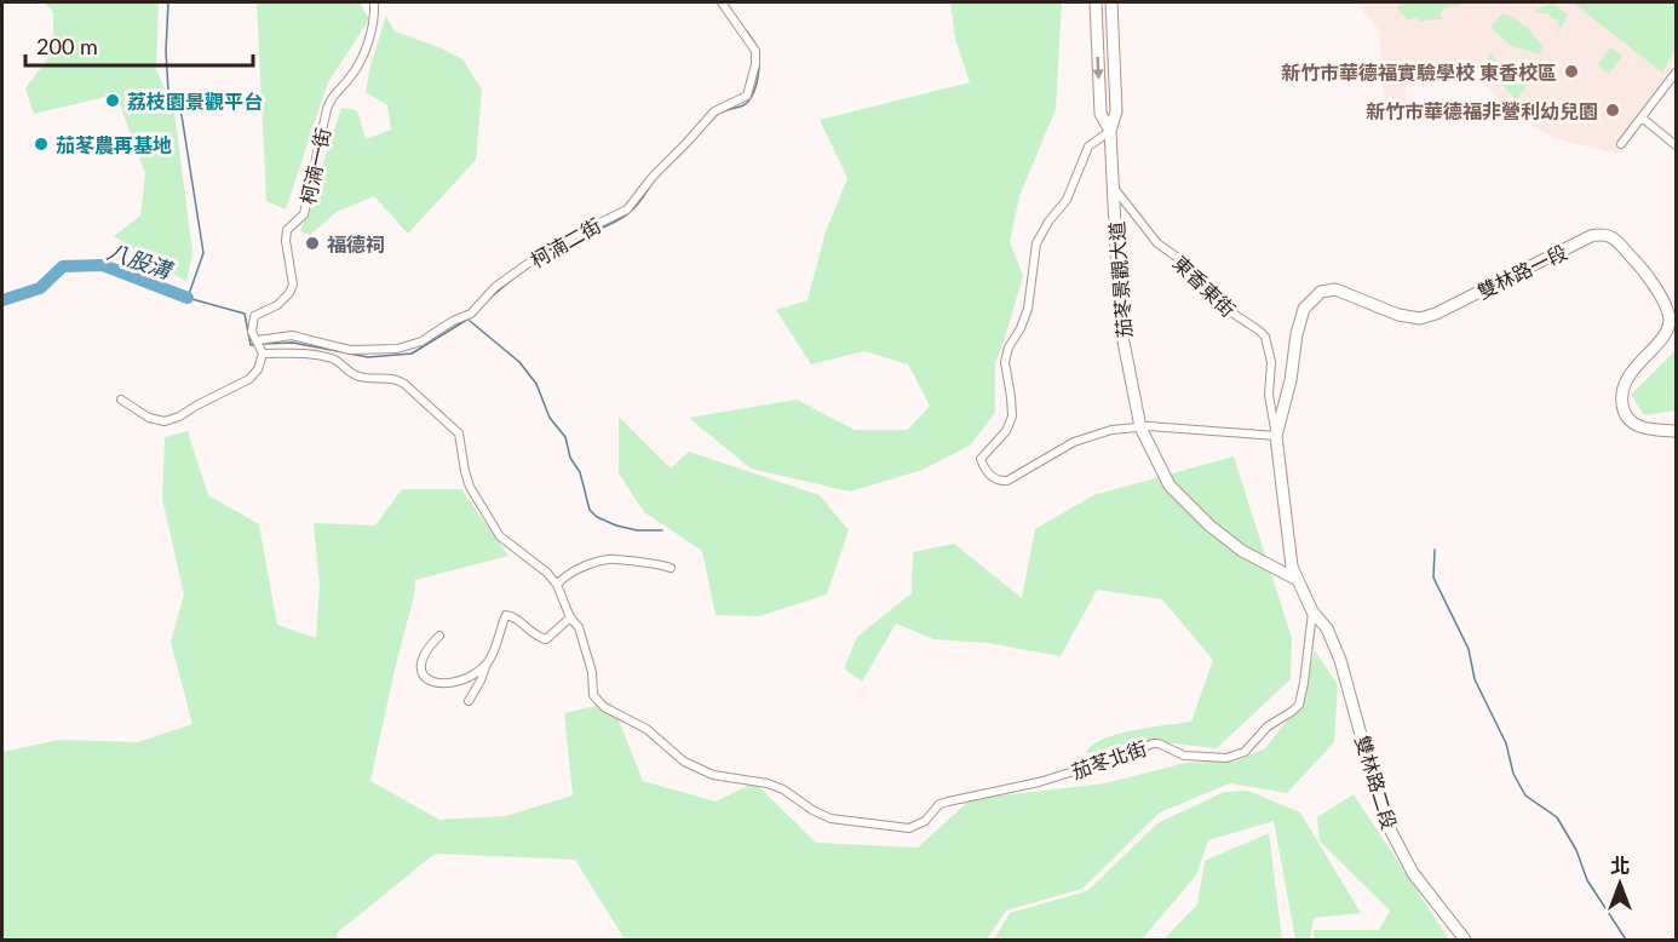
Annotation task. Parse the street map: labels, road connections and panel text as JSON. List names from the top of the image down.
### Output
{
  "streets": {
    "street": [
      "柯湳一街",
      "柯湳二街",
      "雙林路一段",
      "茄苳景觀大道",
      "東香東街",
      "茄苳北街",
      "雙林路二段"
    ]
  },
  "crossings": [
    ["柯湳一街", "柯湳二街"],
    ["雙林路一段", "東香東街"],
    ["茄苳景觀大道", "東香東街"],
    ["茄苳北街", "雙林路二段"]
  ],
  "water": ["八股溝"],
  "places": [
    "新竹市華德福實驗學校 東香校區",
    "荔枝園景觀平台",
    "新竹市華德福非營利幼兒園",
    "茄苳農再基地",
    "福德祠"
  ],
  "scale_bar": "200 m",
  "north": "top"
}
